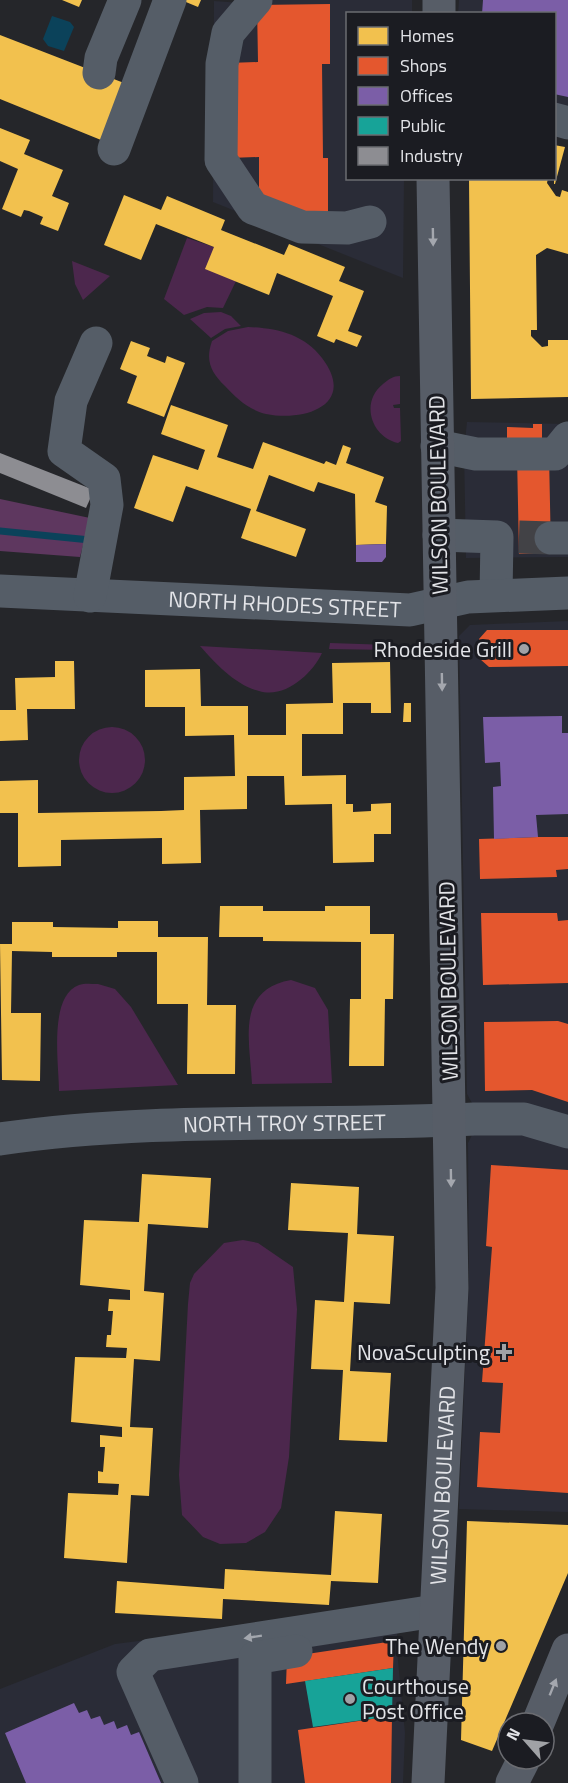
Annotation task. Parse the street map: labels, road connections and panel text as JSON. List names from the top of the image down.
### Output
{
  "streets": {
    "main road": ["WILSON BOULEVARD"],
    "street": ["NORTH RHODES STREET", "NORTH TROY STREET"]
  },
  "crossings": [
    ["WILSON BOULEVARD", "NORTH RHODES STREET"],
    ["WILSON BOULEVARD", "NORTH TROY STREET"]
  ],
  "one_way": ["WILSON BOULEVARD"],
  "places": {
    "other": ["Rhodeside Grill", "The Wendy", "Courthouse Post Office"],
    "health": ["NovaSculpting"]
  },
  "legend": [
    "Homes",
    "Shops",
    "Offices",
    "Public",
    "Industry"
  ],
  "north": "top left"
}
